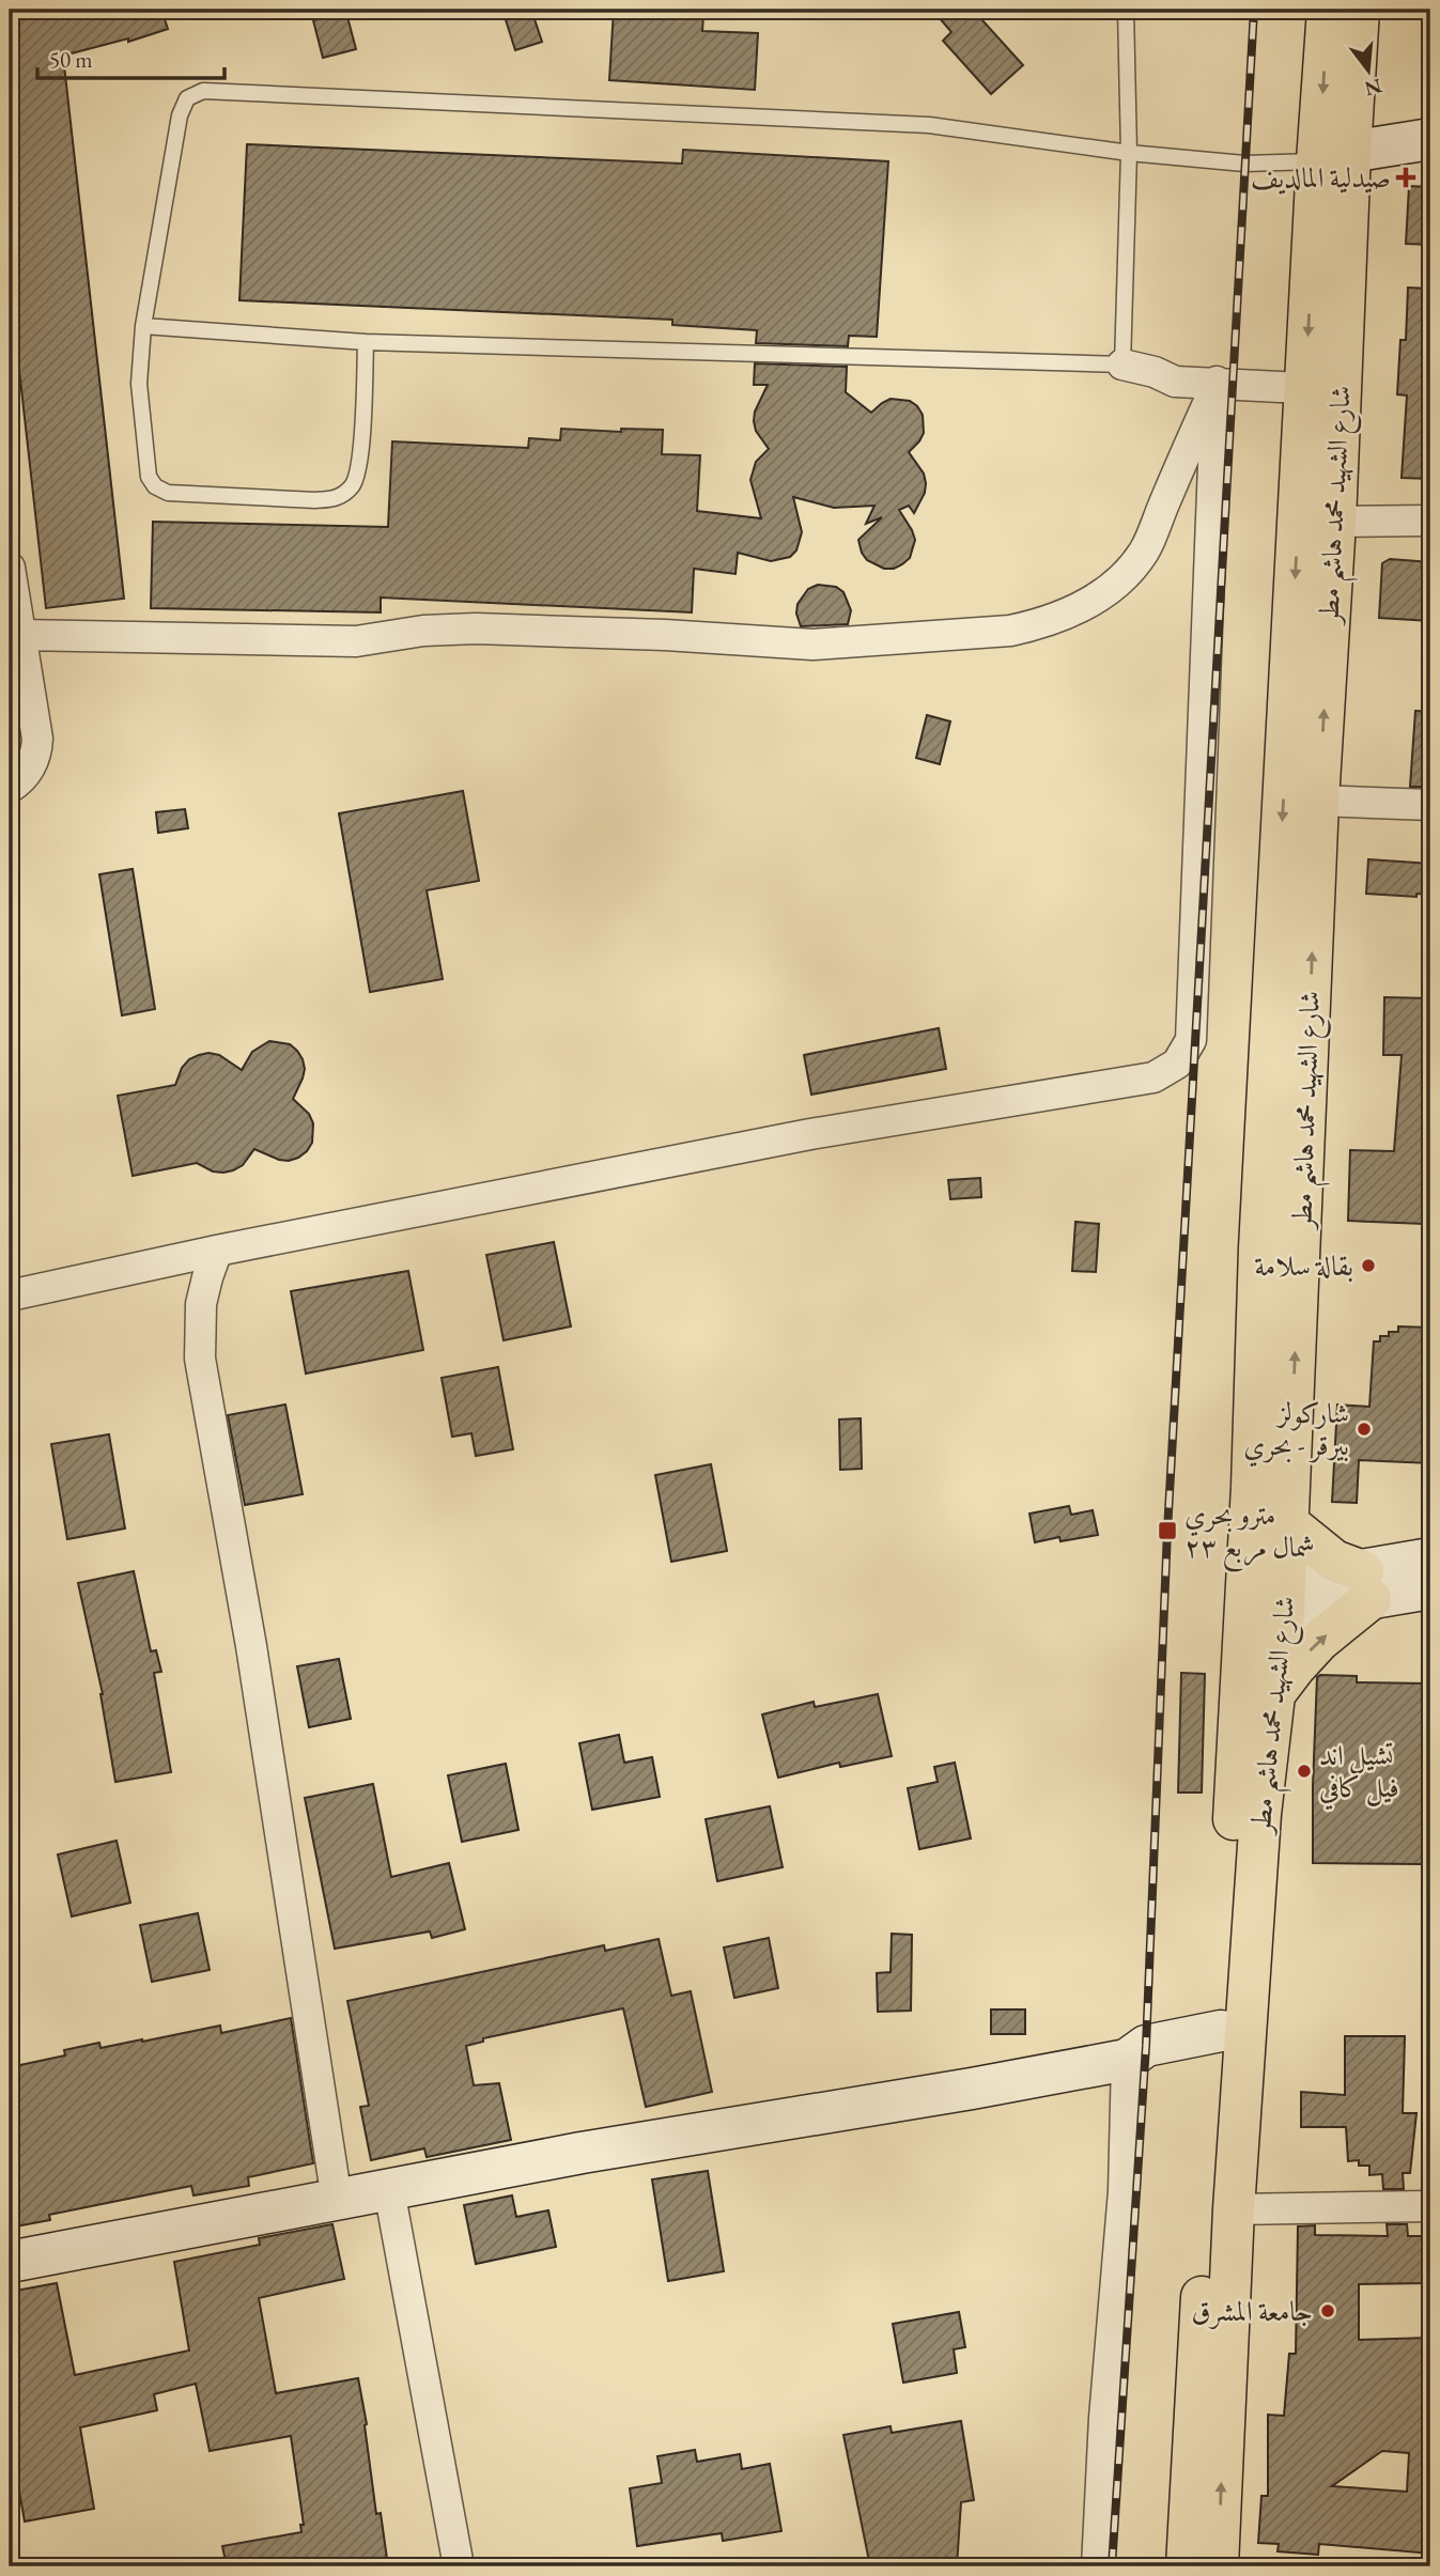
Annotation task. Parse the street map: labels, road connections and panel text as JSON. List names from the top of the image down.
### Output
{
  "streets": {
    "main road": ["شارع الشهيد محمد هاشم مطر"]
  },
  "places": {
    "health": ["صيدلية المالديف"],
    "other": [
      "بقالة سلامة",
      "شاركولز بيرقر - بحري",
      "تشيل اند فيل كافي",
      "جامعة المشرق"
    ],
    "transit": ["مترو بحري شمال مربع ٢٣"]
  },
  "scale_bar": "50 m",
  "north": "bottom"
}
